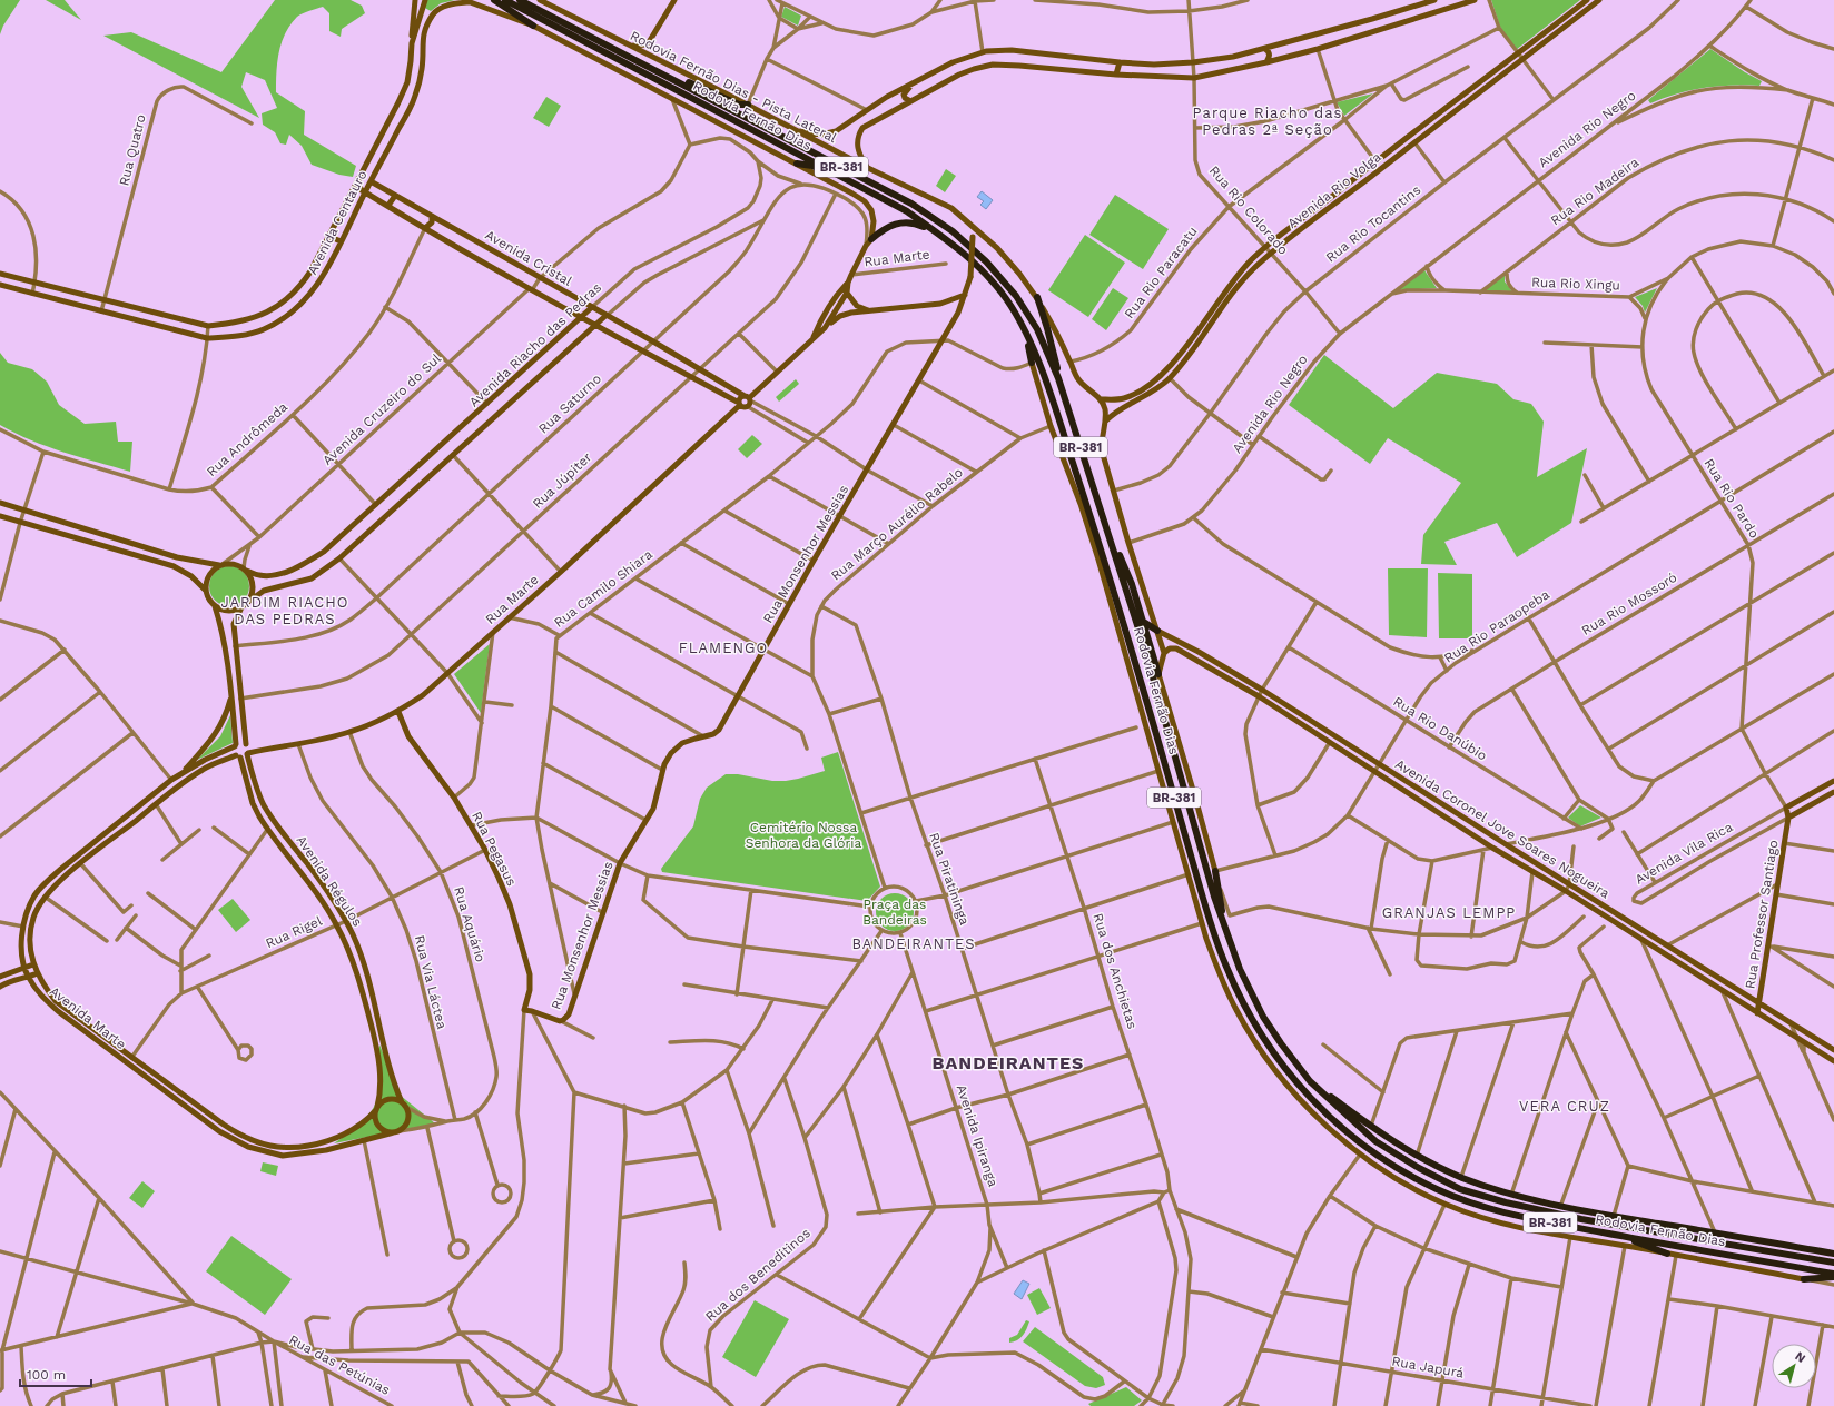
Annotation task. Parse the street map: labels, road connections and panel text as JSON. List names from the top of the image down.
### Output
{
  "streets": {
    "highway": ["Rodovia Fernão Dias", "BR-381"],
    "street": [
      "Rodovia Fernão Dias - Pista Lateral",
      "Avenida Rio Negro",
      "Rua Quatro",
      "Avenida Rio Volga",
      "Rua Rio Madeira",
      "Rua Rio Colorado",
      "Avenida Centauro",
      "Rua Rio Tocantins",
      "Avenida Cristal",
      "Rua Marte",
      "Rua Rio Paracatu",
      "Rua Rio Xingu",
      "Avenida Riacho das Pedras",
      "Rua Saturno",
      "Avenida Cruzeiro do Sul",
      "Rua Andrômeda",
      "Rua Júpiter",
      "Rua Rio Pardo",
      "Rua Março Aurélio Rabelo",
      "Rua Monsenhor Messias",
      "Rua Camilo Shiara",
      "Rua Rio Mossoró",
      "Rua Rio Paraopeba",
      "Rua Rio Danúbio",
      "Avenida Coronel Jove Soares Nogueira",
      "Rua Pegasus",
      "Avenida Vila Rica",
      "Rua Piratininga",
      "Avenida Régulos",
      "Rua Professor Santiago",
      "Rua Aquário",
      "Rua Rigel",
      "Rua dos Anchietas",
      "Rua Via Láctea",
      "Avenida Marte",
      "Avenida Ipiranga",
      "Rua dos Beneditinos",
      "Rua das Petúnias",
      "Rua Japurá"
    ]
  },
  "crossings": [
    ["Rodovia Fernão Dias - Pista Lateral", "BR-381"],
    ["Rodovia Fernão Dias - Pista Lateral", "Rua Monsenhor Messias"],
    ["Rodovia Fernão Dias", "Avenida Rio Negro"],
    ["Rodovia Fernão Dias", "BR-381"],
    ["Rodovia Fernão Dias", "Avenida Rio Volga"],
    ["Rodovia Fernão Dias", "Rua Rio Tocantins"],
    ["Rodovia Fernão Dias", "Rua Março Aurélio Rabelo"],
    ["Rodovia Fernão Dias", "Rua Rio Paraopeba"],
    ["Rodovia Fernão Dias", "Avenida Coronel Jove Soares Nogueira"],
    ["Avenida Rio Negro", "Rua Rio Colorado"],
    ["Avenida Rio Negro", "Rua Rio Xingu"],
    ["Rua Quatro", "Avenida Centauro"],
    ["BR-381", "Avenida Rio Volga"],
    ["BR-381", "Avenida Centauro"],
    ["BR-381", "Rua Marte"],
    ["BR-381", "Rua Rio Paracatu"],
    ["BR-381", "Rua Monsenhor Messias"],
    ["BR-381", "Rua Rio Paraopeba"],
    ["Avenida Rio Volga", "Rua Rio Colorado"],
    ["Rua Rio Madeira", "Rua Rio Xingu"],
    ["Rua Rio Colorado", "Rua Rio Tocantins"],
    ["Rua Rio Colorado", "Rua Rio Paracatu"],
    ["Avenida Centauro", "Avenida Cristal"],
    ["Avenida Cristal", "Rua Marte"],
    ["Avenida Cristal", "Avenida Riacho das Pedras"],
    ["Avenida Cristal", "Rua Saturno"],
    ["Avenida Cristal", "Avenida Cruzeiro do Sul"],
    ["Avenida Cristal", "Rua Andrômeda"],
    ["Avenida Cristal", "Rua Júpiter"],
    ["Avenida Cristal", "Rua Março Aurélio Rabelo"],
    ["Avenida Cristal", "Rua Monsenhor Messias"],
    ["Avenida Cristal", "Rua Camilo Shiara"],
    ["Rua Marte", "Rua Pegasus"],
    ["Rua Marte", "Avenida Régulos"],
    ["Rua Marte", "Rua Aquário"],
    ["Rua Marte", "Rua Via Láctea"],
    ["Rua Marte", "Avenida Marte"],
    ["Rua Rio Xingu", "Rua Rio Pardo"],
    ["Avenida Riacho das Pedras", "Rua Saturno"],
    ["Avenida Riacho das Pedras", "Avenida Cruzeiro do Sul"],
    ["Avenida Riacho das Pedras", "Avenida Régulos"],
    ["Rua Saturno", "Avenida Régulos"],
    ["Avenida Cruzeiro do Sul", "Avenida Régulos"],
    ["Rua Júpiter", "Avenida Régulos"],
    ["Rua Rio Pardo", "Rua Rio Mossoró"],
    ["Rua Rio Pardo", "Rua Rio Paraopeba"],
    ["Rua Março Aurélio Rabelo", "Rua Piratininga"],
    ["Rua Monsenhor Messias", "Rua Camilo Shiara"],
    ["Rua Rio Mossoró", "Rua Rio Danúbio"],
    ["Rua Rio Paraopeba", "Rua Rio Danúbio"],
    ["Rua Rio Paraopeba", "Avenida Coronel Jove Soares Nogueira"],
    ["Avenida Coronel Jove Soares Nogueira", "Rua Professor Santiago"],
    ["Rua Pegasus", "Rua Rigel"],
    ["Avenida Vila Rica", "Rua Professor Santiago"],
    ["Avenida Régulos", "Rua Rigel"],
    ["Avenida Régulos", "Avenida Marte"],
    ["Rua Aquário", "Rua Rigel"],
    ["Rua Aquário", "Rua Via Láctea"],
    ["Rua Aquário", "Avenida Marte"],
    ["Rua Rigel", "Rua Via Láctea"],
    ["Rua Rigel", "Avenida Marte"]
  ],
  "districts": [
    "Parque Riacho das Pedras 2ª Seção",
    "JARDIM RIACHO DAS PEDRAS",
    "FLAMENGO",
    "GRANJAS LEMPP",
    "BANDEIRANTES",
    "BANDEIRANTES",
    "VERA CRUZ"
  ],
  "parks": ["Cemitério Nossa Senhora da Glória", "Praça das Bandeiras"],
  "scale_bar": "100 m",
  "north": "top right"
}
